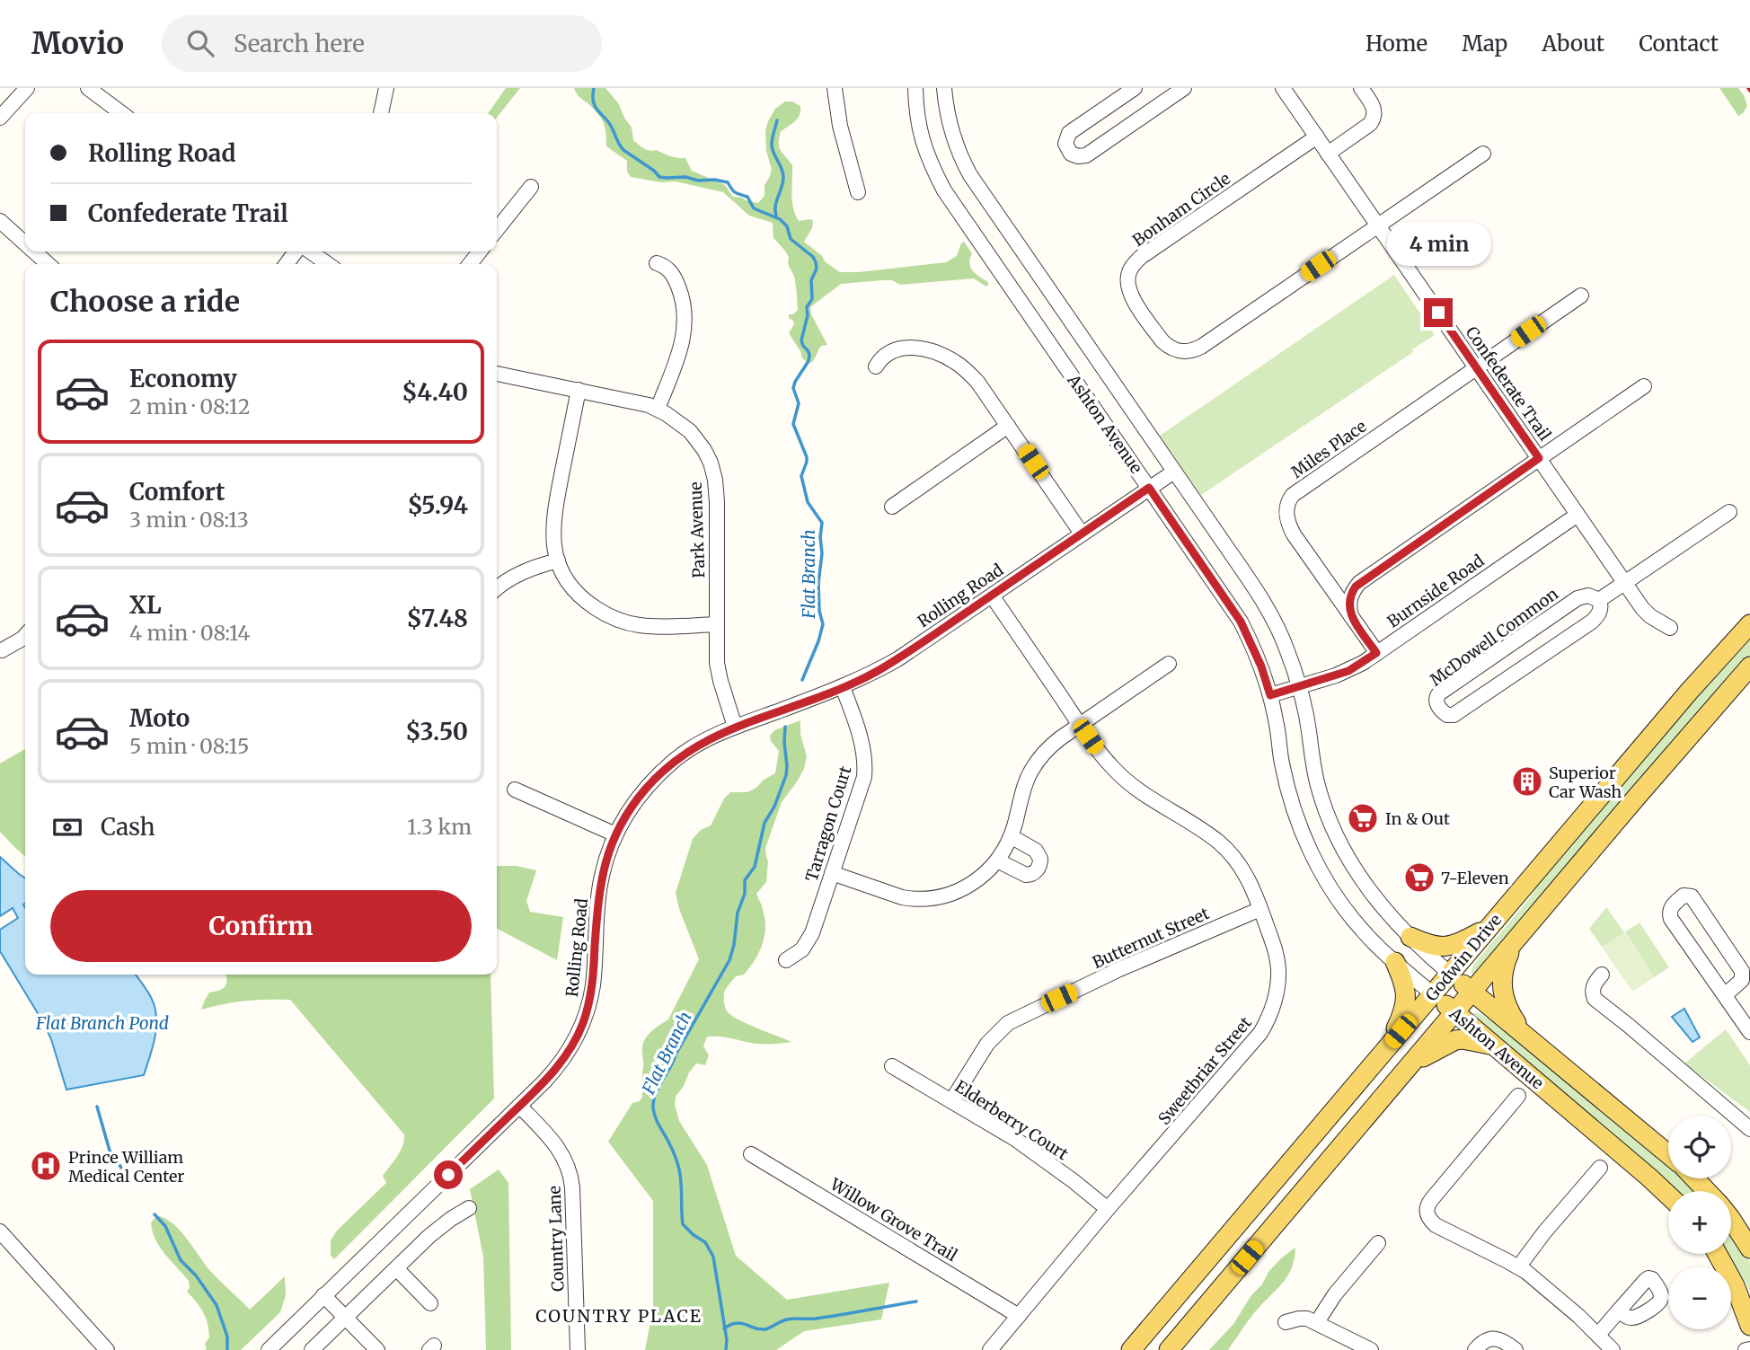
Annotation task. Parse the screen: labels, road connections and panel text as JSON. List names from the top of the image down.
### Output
{
  "streets": {
    "main road": ["Ashton Avenue", "Godwin Drive"],
    "street": [
      "Bonham Circle",
      "Confederate Trail",
      "Miles Place",
      "Park Avenue",
      "Burnside Road",
      "Rolling Road",
      "McDowell Common",
      "Tarragon Court",
      "Butternut Street",
      "Sweetbriar Street",
      "Elderberry Court",
      "Willow Grove Trail",
      "Country Lane"
    ]
  },
  "crossings": [
    ["Bonham Circle", "Confederate Trail"],
    ["Confederate Trail", "Miles Place"],
    ["Confederate Trail", "Burnside Road"],
    ["Confederate Trail", "McDowell Common"],
    ["Ashton Avenue", "Burnside Road"],
    ["Ashton Avenue", "Rolling Road"],
    ["Ashton Avenue", "Godwin Drive"],
    ["Miles Place", "Burnside Road"],
    ["Park Avenue", "Rolling Road"],
    ["Rolling Road", "Tarragon Court"],
    ["Rolling Road", "Sweetbriar Street"],
    ["Rolling Road", "Country Lane"],
    ["Butternut Street", "Sweetbriar Street"],
    ["Butternut Street", "Elderberry Court"],
    ["Sweetbriar Street", "Elderberry Court"],
    ["Sweetbriar Street", "Willow Grove Trail"]
  ],
  "districts": ["COUNTRY PLACE"],
  "water": ["Flat Branch", "Flat Branch Pond"],
  "places": {
    "building": ["Superior Car Wash"],
    "supermarket": ["In & Out", "7-Eleven"],
    "hospital": ["Prince William Medical Center"]
  },
  "page": {
    "header": "Movio",
    "search": "Search here",
    "nav": [
      "Home",
      "Map",
      "About",
      "Contact"
    ],
    "banner": ["Rolling Road", "Confederate Trail"],
    "bubble": "4 min",
    "heading": "Choose a ride",
    "list": [
      {
        "name": "Economy",
        "note": "2 min · 08:12",
        "value": "$4.40"
      },
      {
        "name": "Comfort",
        "note": "3 min · 08:13",
        "value": "$5.94"
      },
      {
        "name": "XL",
        "note": "4 min · 08:14",
        "value": "$7.48"
      },
      {
        "name": "Moto",
        "note": "5 min · 08:15",
        "value": "$3.50"
      }
    ],
    "pay": ["Cash", "1.3 km"],
    "buttons": "Confirm",
    "map_buttons": ["+", "−"]
  }
}
